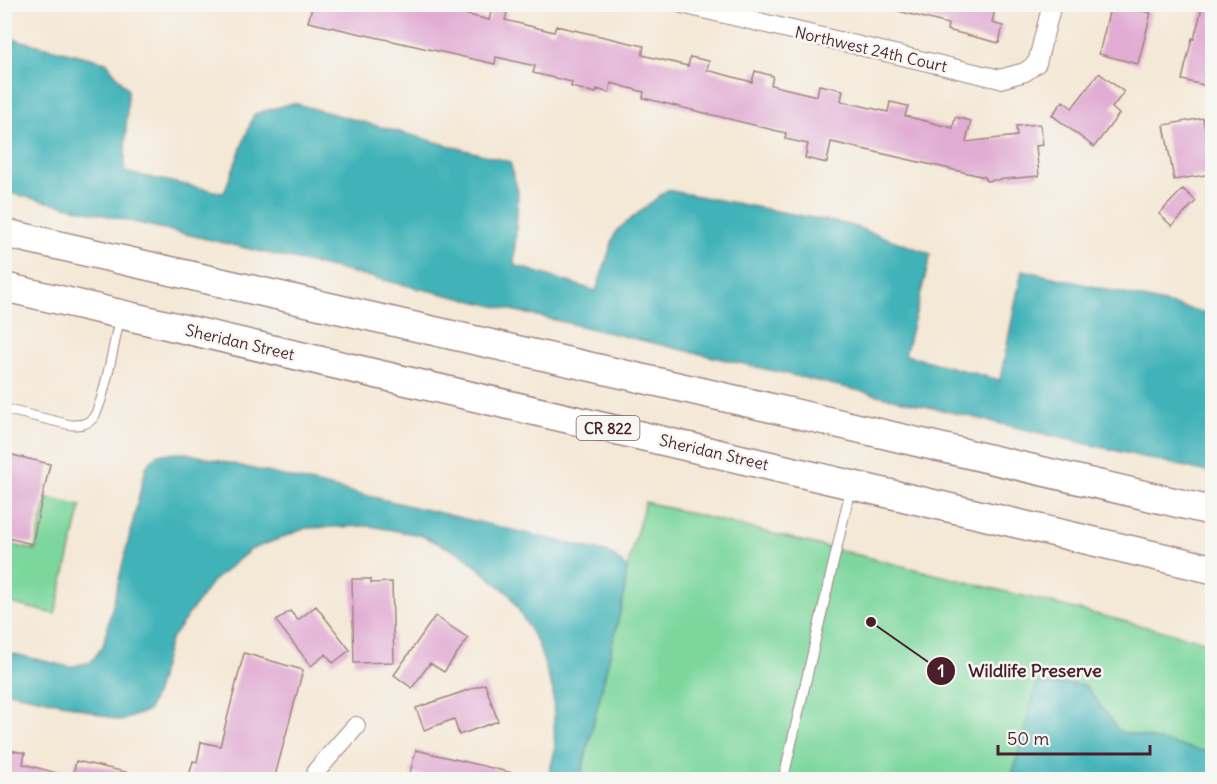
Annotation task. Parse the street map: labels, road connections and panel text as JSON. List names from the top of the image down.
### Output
{
  "streets": {
    "main road": ["Sheridan Street", "CR 822"],
    "street": ["Northwest 24th Court"]
  },
  "places": ["Wildlife Preserve"],
  "scale_bar": "50 m"
}
